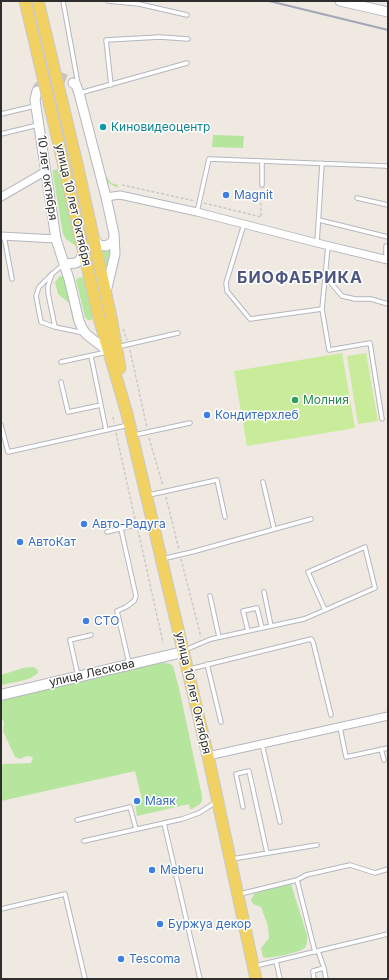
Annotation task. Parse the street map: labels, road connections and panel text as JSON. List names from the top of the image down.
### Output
{
  "streets": {
    "main road": ["улица 10 лет Октября", "улица Лескова"],
    "street": ["10 лет октября"]
  },
  "crossings": [
    ["улица 10 лет Октября", "улица Лескова"]
  ],
  "districts": ["БИОФАБРИКА"],
  "places": [
    "Киновидеоцентр",
    "Magnit",
    "Молния",
    "Кондитерхлеб",
    "Авто-Радуга",
    "АвтоКат",
    "СТО",
    "Маяк",
    "Meberu",
    "Буржуа декор",
    "Tescoma"
  ]
}
